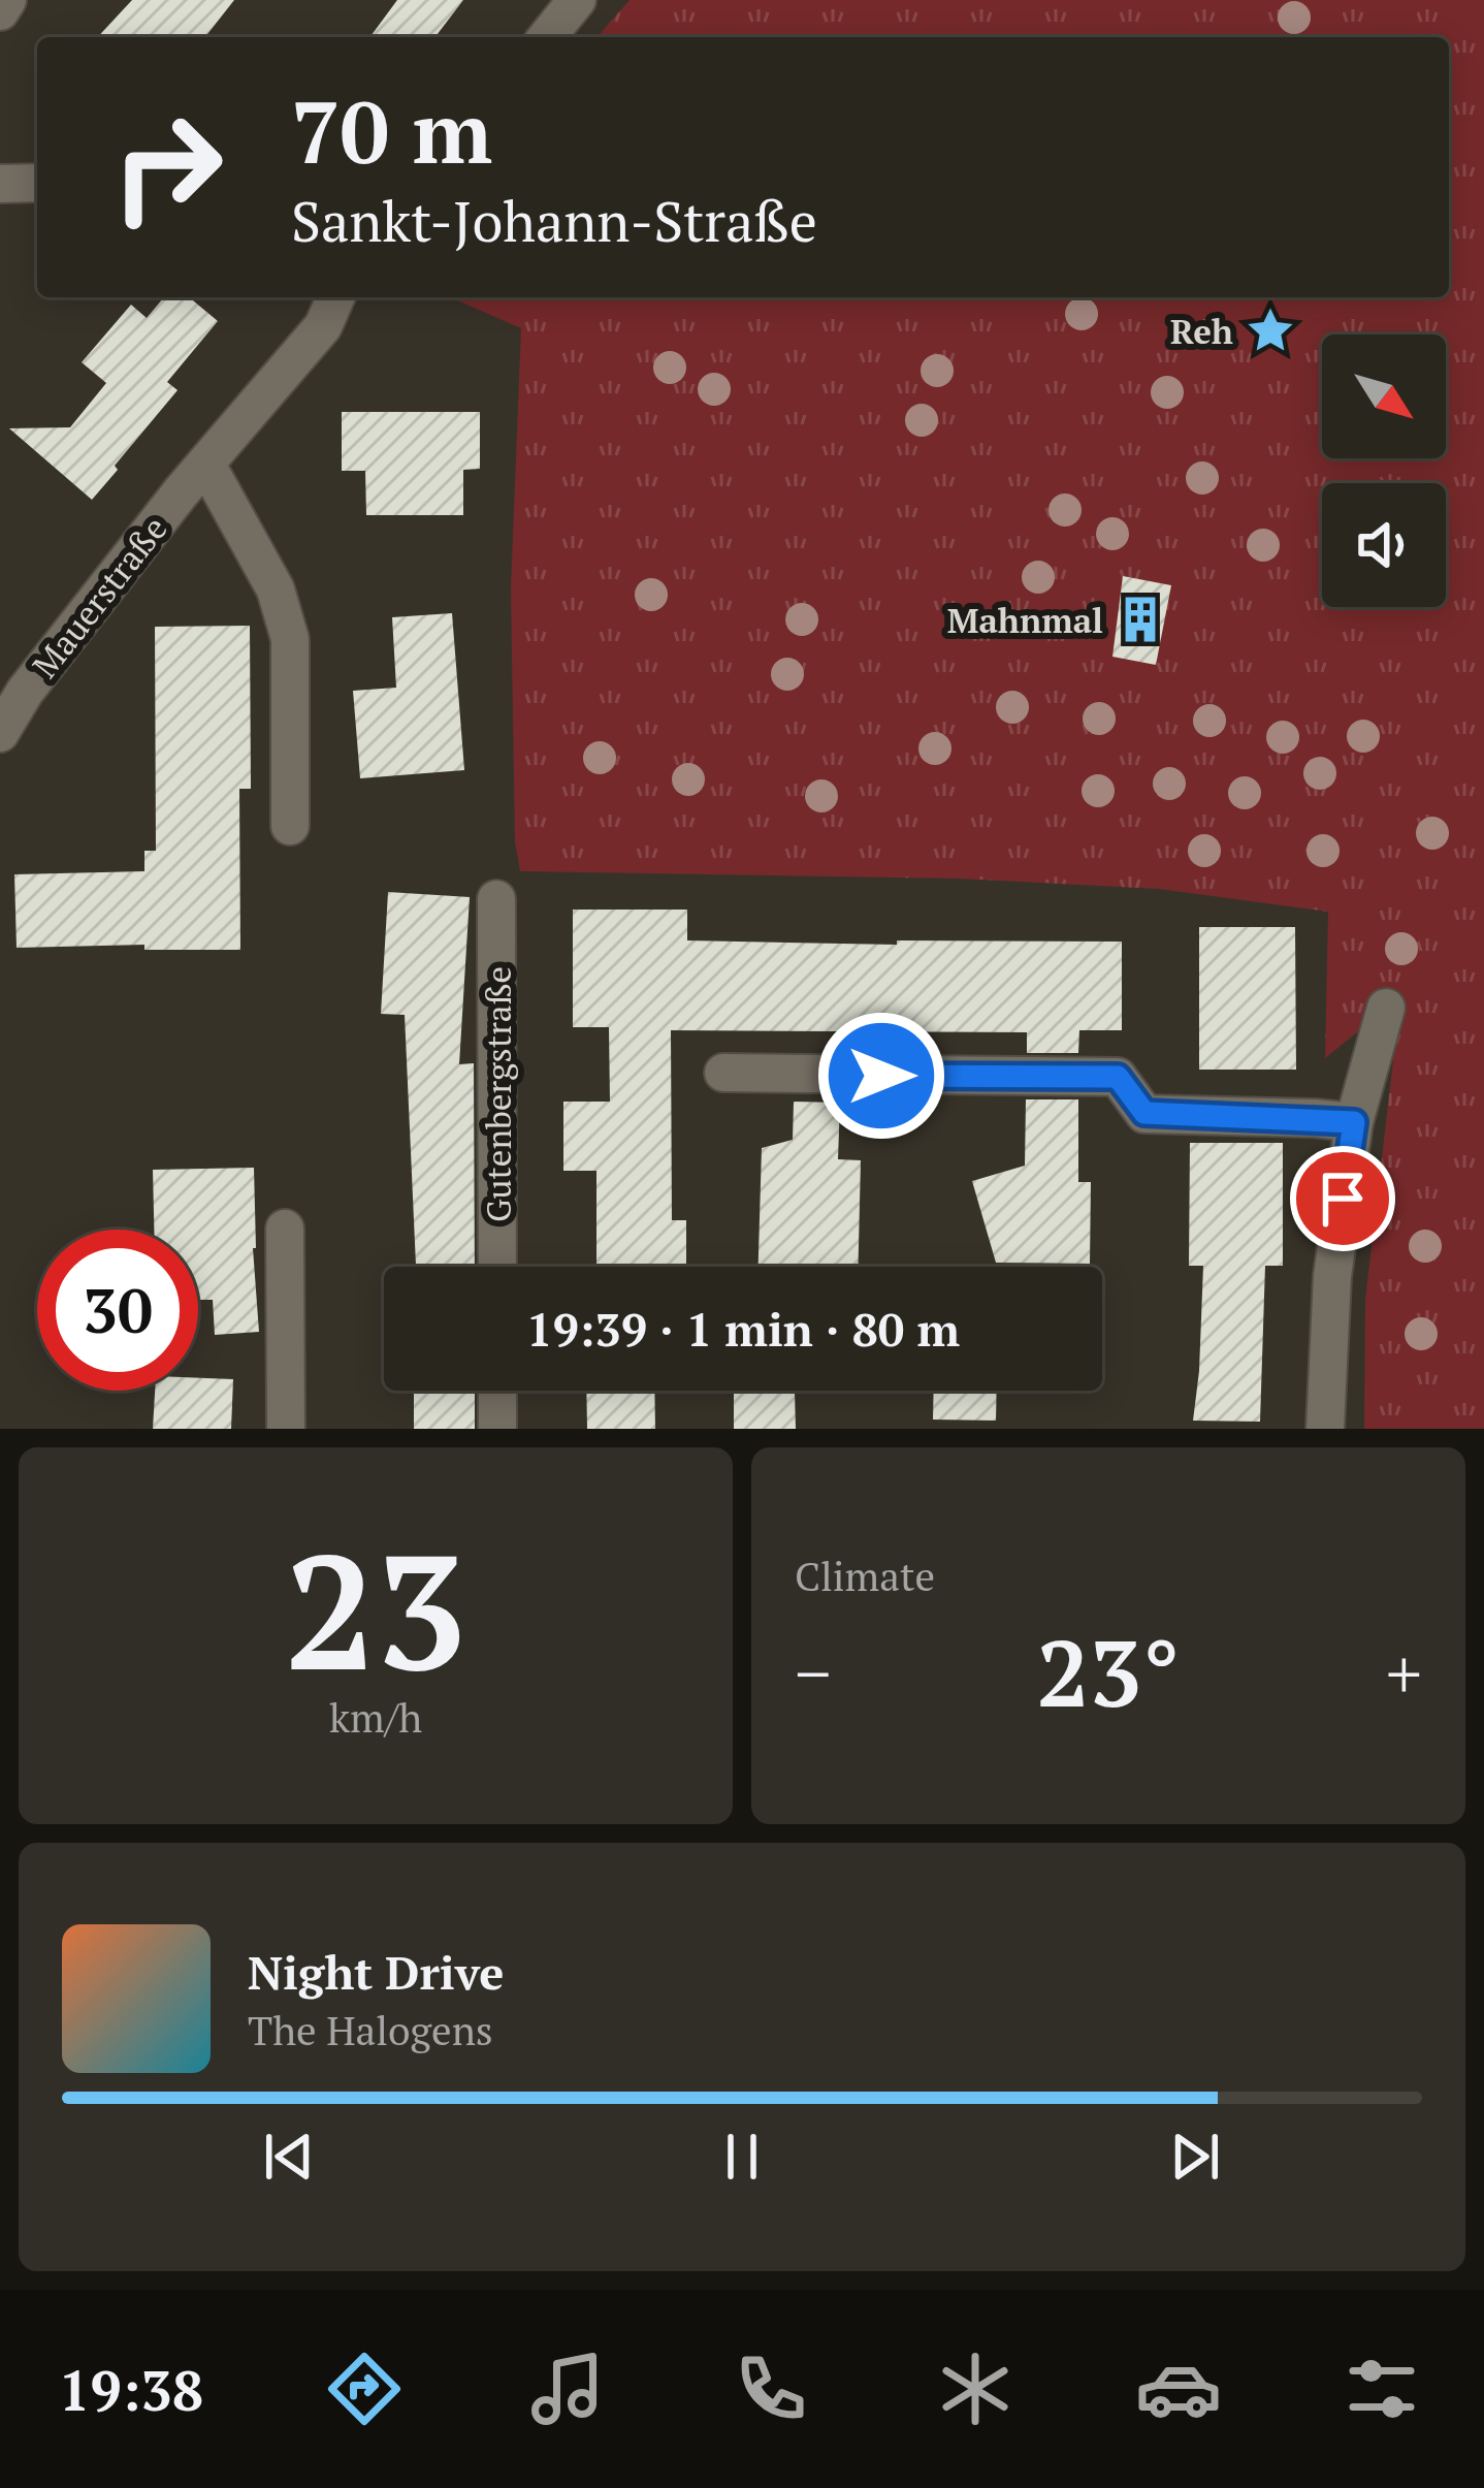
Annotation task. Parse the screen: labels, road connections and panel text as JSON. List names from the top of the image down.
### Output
{
  "streets": {
    "street": ["Mauerstraße", "Gutenbergstraße"]
  },
  "places": {
    "place": ["Reh"],
    "building": ["Mahnmal"]
  },
  "north": "bottom right",
  "page": {
    "turn": ["70 m", "Sankt-Johann-Straße"],
    "limit": "30",
    "trip": "19:39 · 1 min · 80 m",
    "tile": [
      ["23", "km/h"],
      "Climate"
    ],
    "heat": ["−", "23°", "+"],
    "song": ["Night Drive", "The Halogens"],
    "tabs": "19:38"
  }
}
